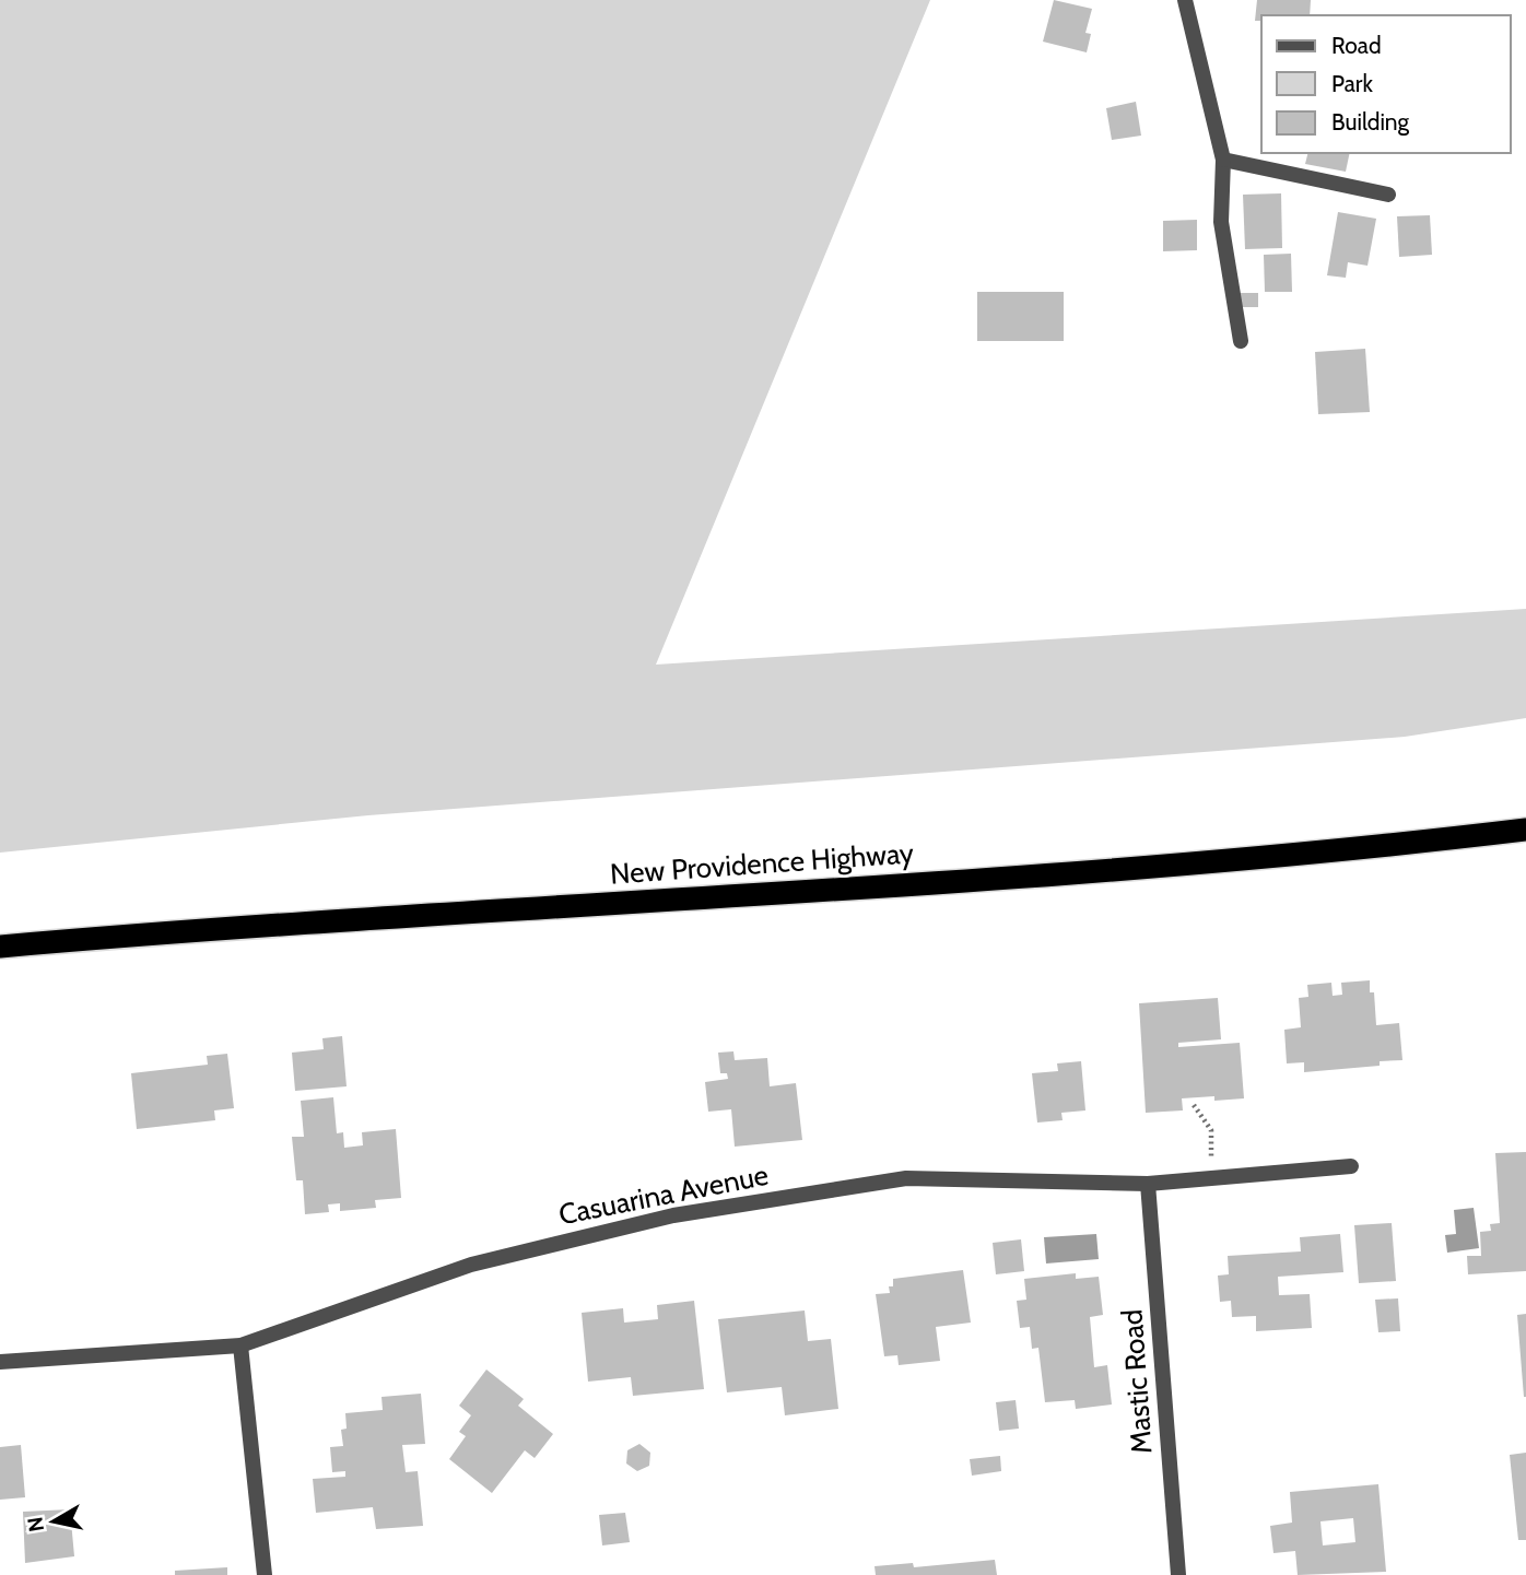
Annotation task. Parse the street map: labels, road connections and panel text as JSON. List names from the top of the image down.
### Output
{
  "streets": {
    "highway": ["New Providence Highway"],
    "street": ["Casuarina Avenue", "Mastic Road"]
  },
  "crossings": [
    ["Casuarina Avenue", "Mastic Road"]
  ],
  "legend": ["Road", "Park", "Building"],
  "north": "left"
}
